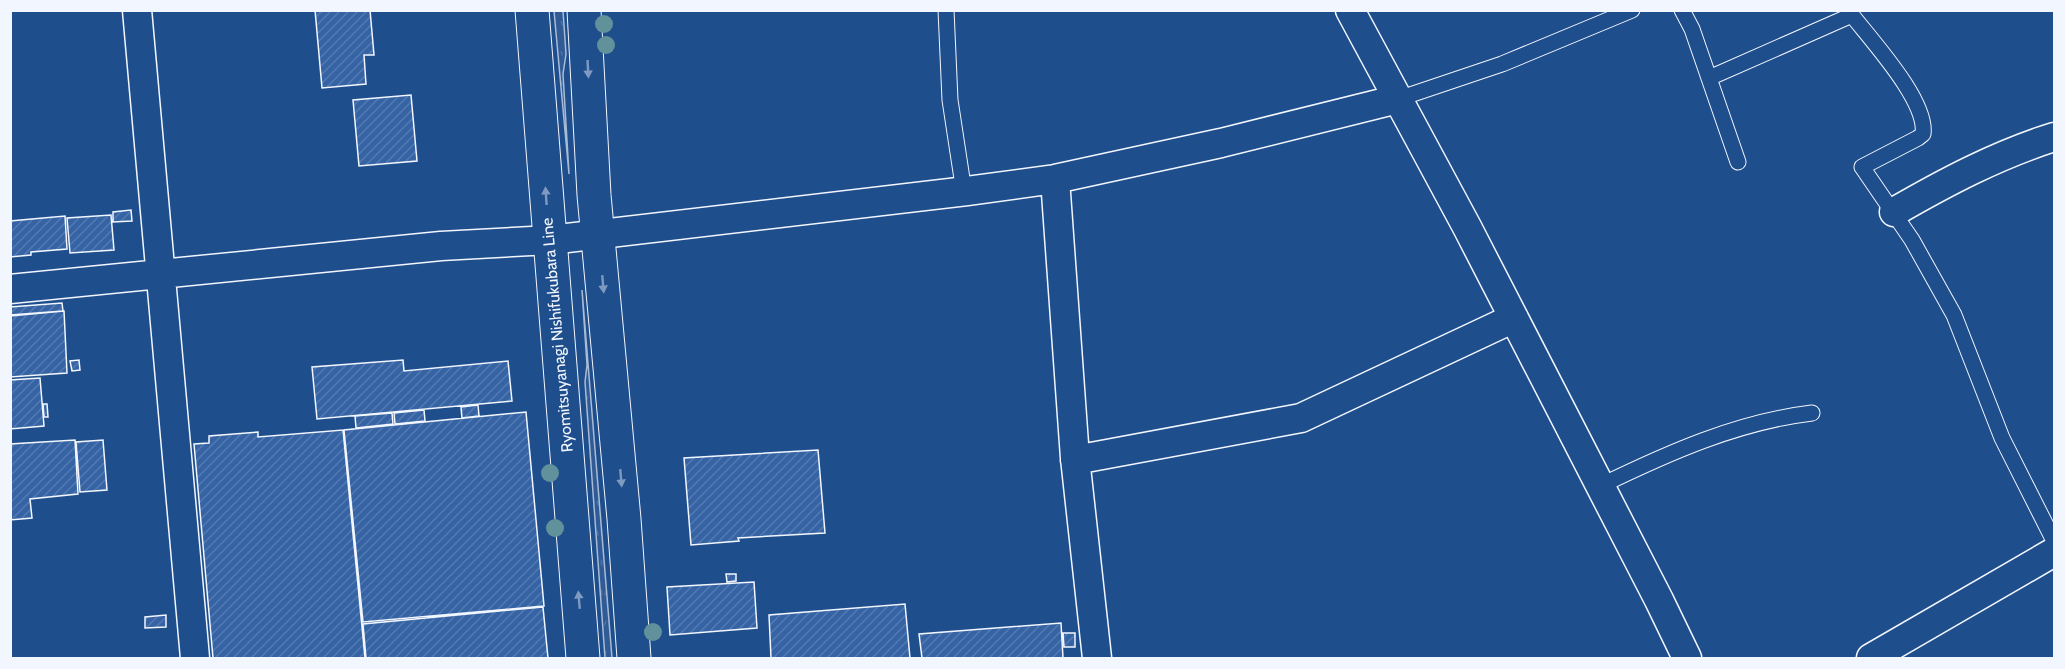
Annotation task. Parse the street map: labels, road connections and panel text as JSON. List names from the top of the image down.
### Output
{
  "streets": {
    "main road": ["Ryomitsuyanagi Nishifukubara Line"]
  }
}
